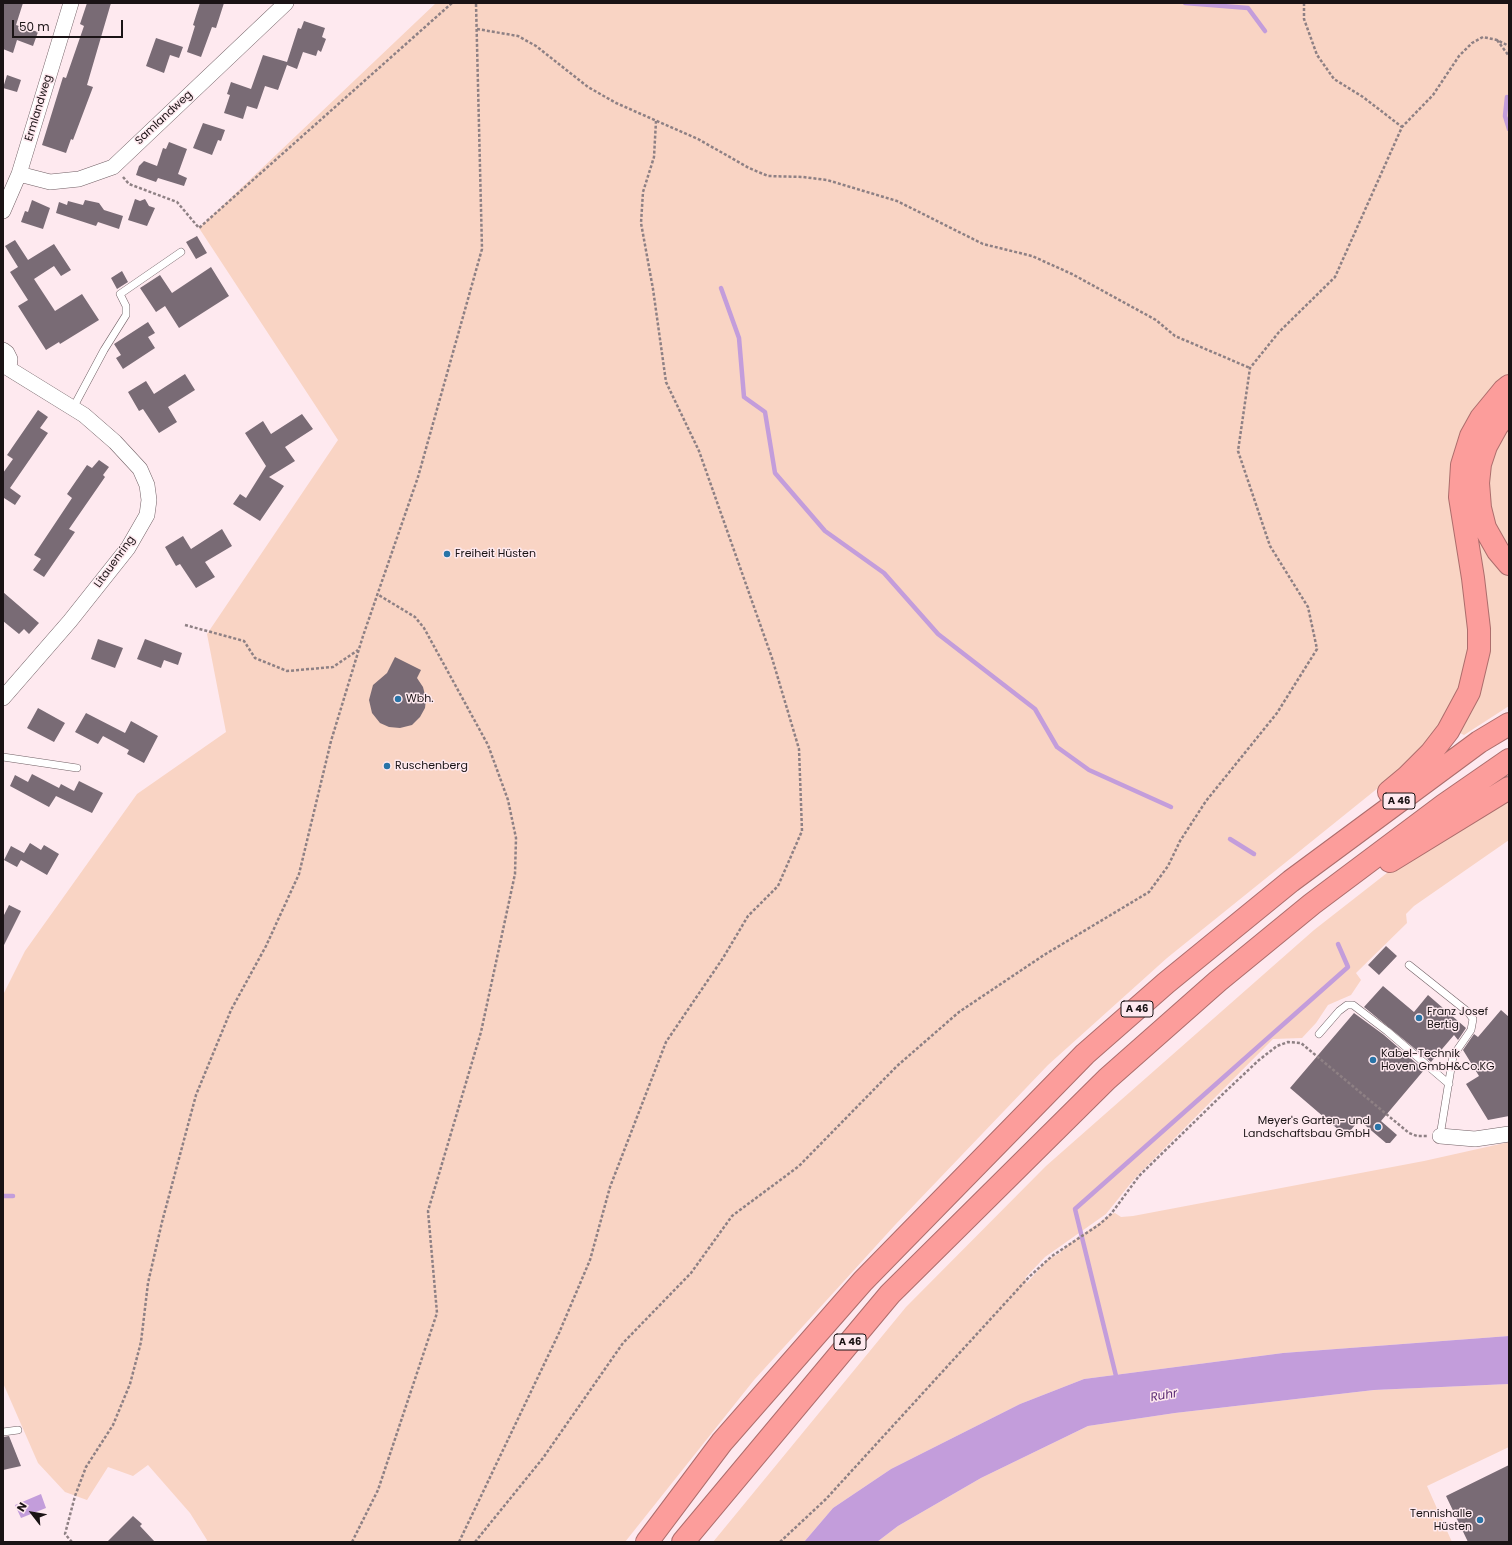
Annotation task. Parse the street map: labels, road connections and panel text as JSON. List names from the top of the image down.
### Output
{
  "streets": {
    "highway": ["A 46"],
    "street": ["Ermlandweg", "Samlandweg", "Litauenring"]
  },
  "crossings": [
    ["Ermlandweg", "Samlandweg"]
  ],
  "water": ["Ruhr"],
  "places": [
    "Freiheit Hüsten",
    "Wbh.",
    "Ruschenberg",
    "Franz Josef Bertig",
    "Kabel-Technik Hoven GmbH&Co.KG",
    "Meyer's Garten- und Landschaftsbau GmbH",
    "Tennishalle Hüsten"
  ],
  "scale_bar": "50 m",
  "north": "top left"
}
